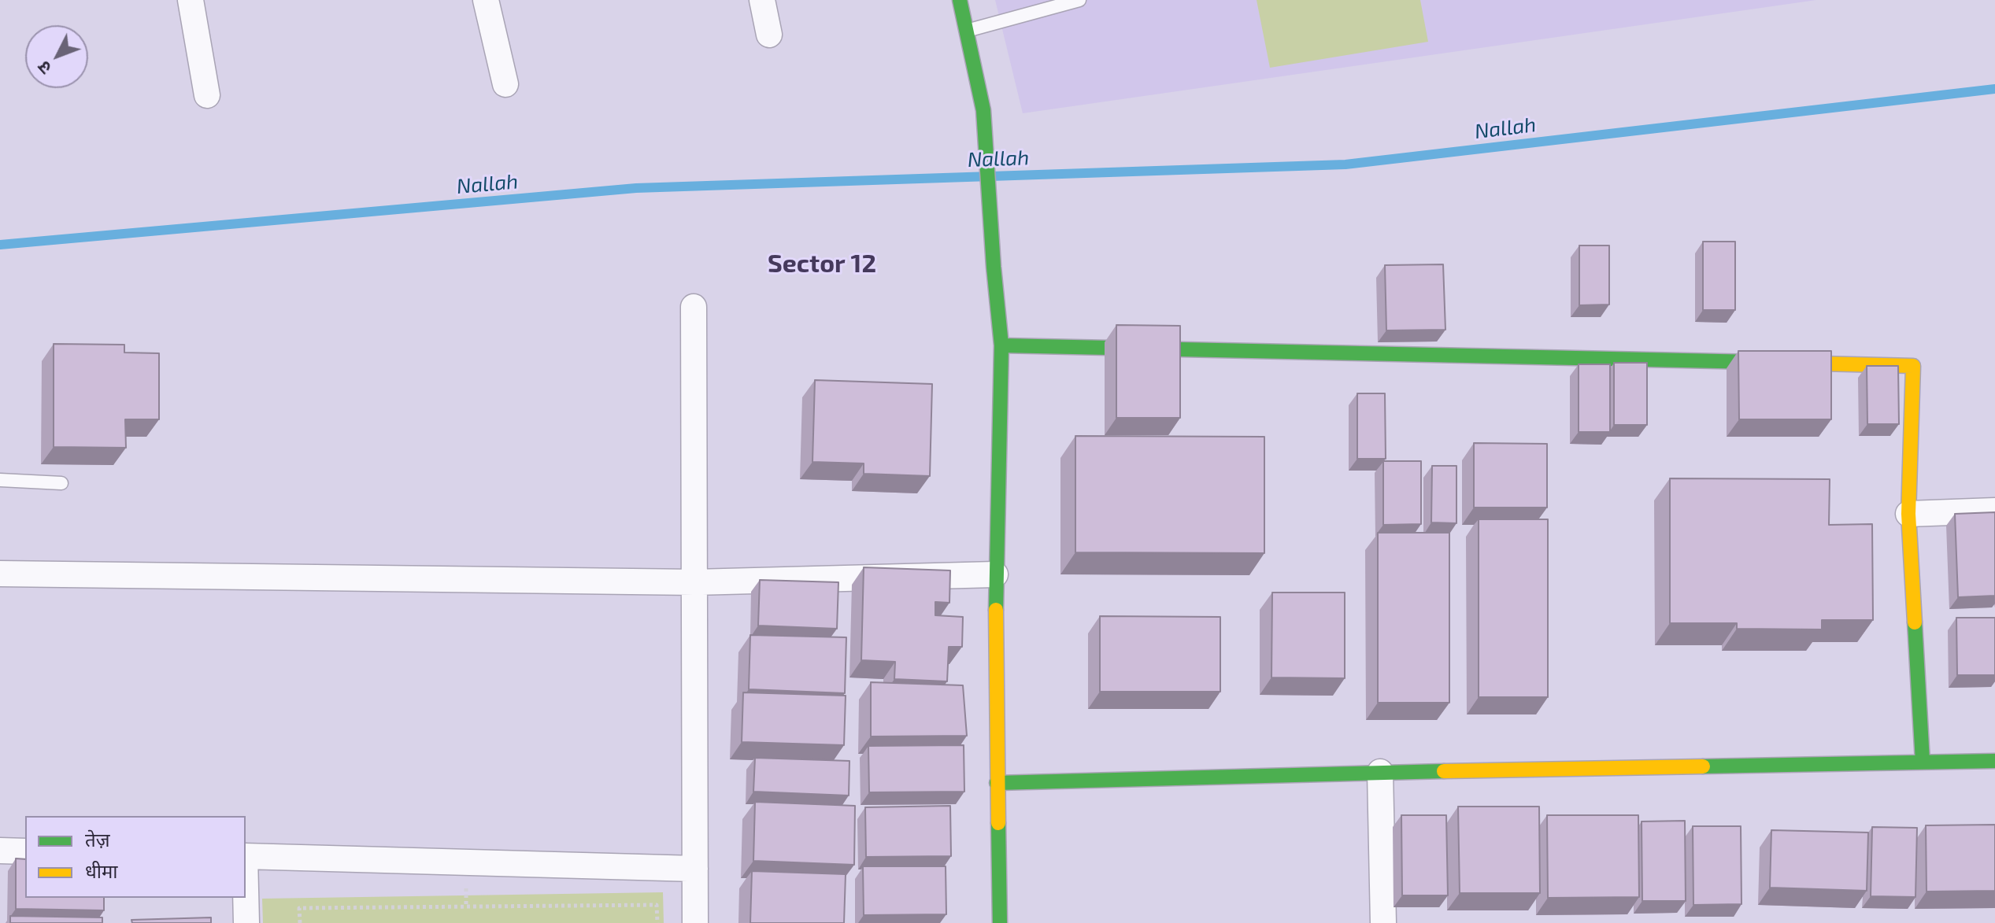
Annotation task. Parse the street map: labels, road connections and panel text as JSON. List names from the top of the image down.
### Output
{
  "districts": ["Sector 12"],
  "water": ["Nallah"],
  "legend": ["तेज़", "धीमा"],
  "north": "bottom left"
}
